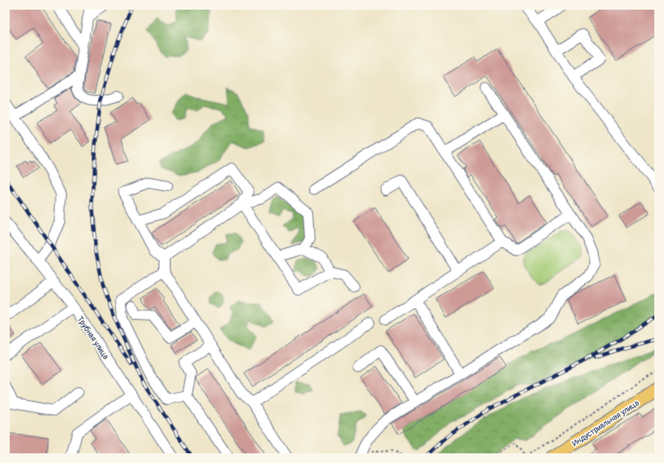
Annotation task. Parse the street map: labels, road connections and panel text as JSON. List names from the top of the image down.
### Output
{
  "streets": {
    "main road": ["Индустриальная улица"],
    "street": ["Трубная улица"]
  }
}
